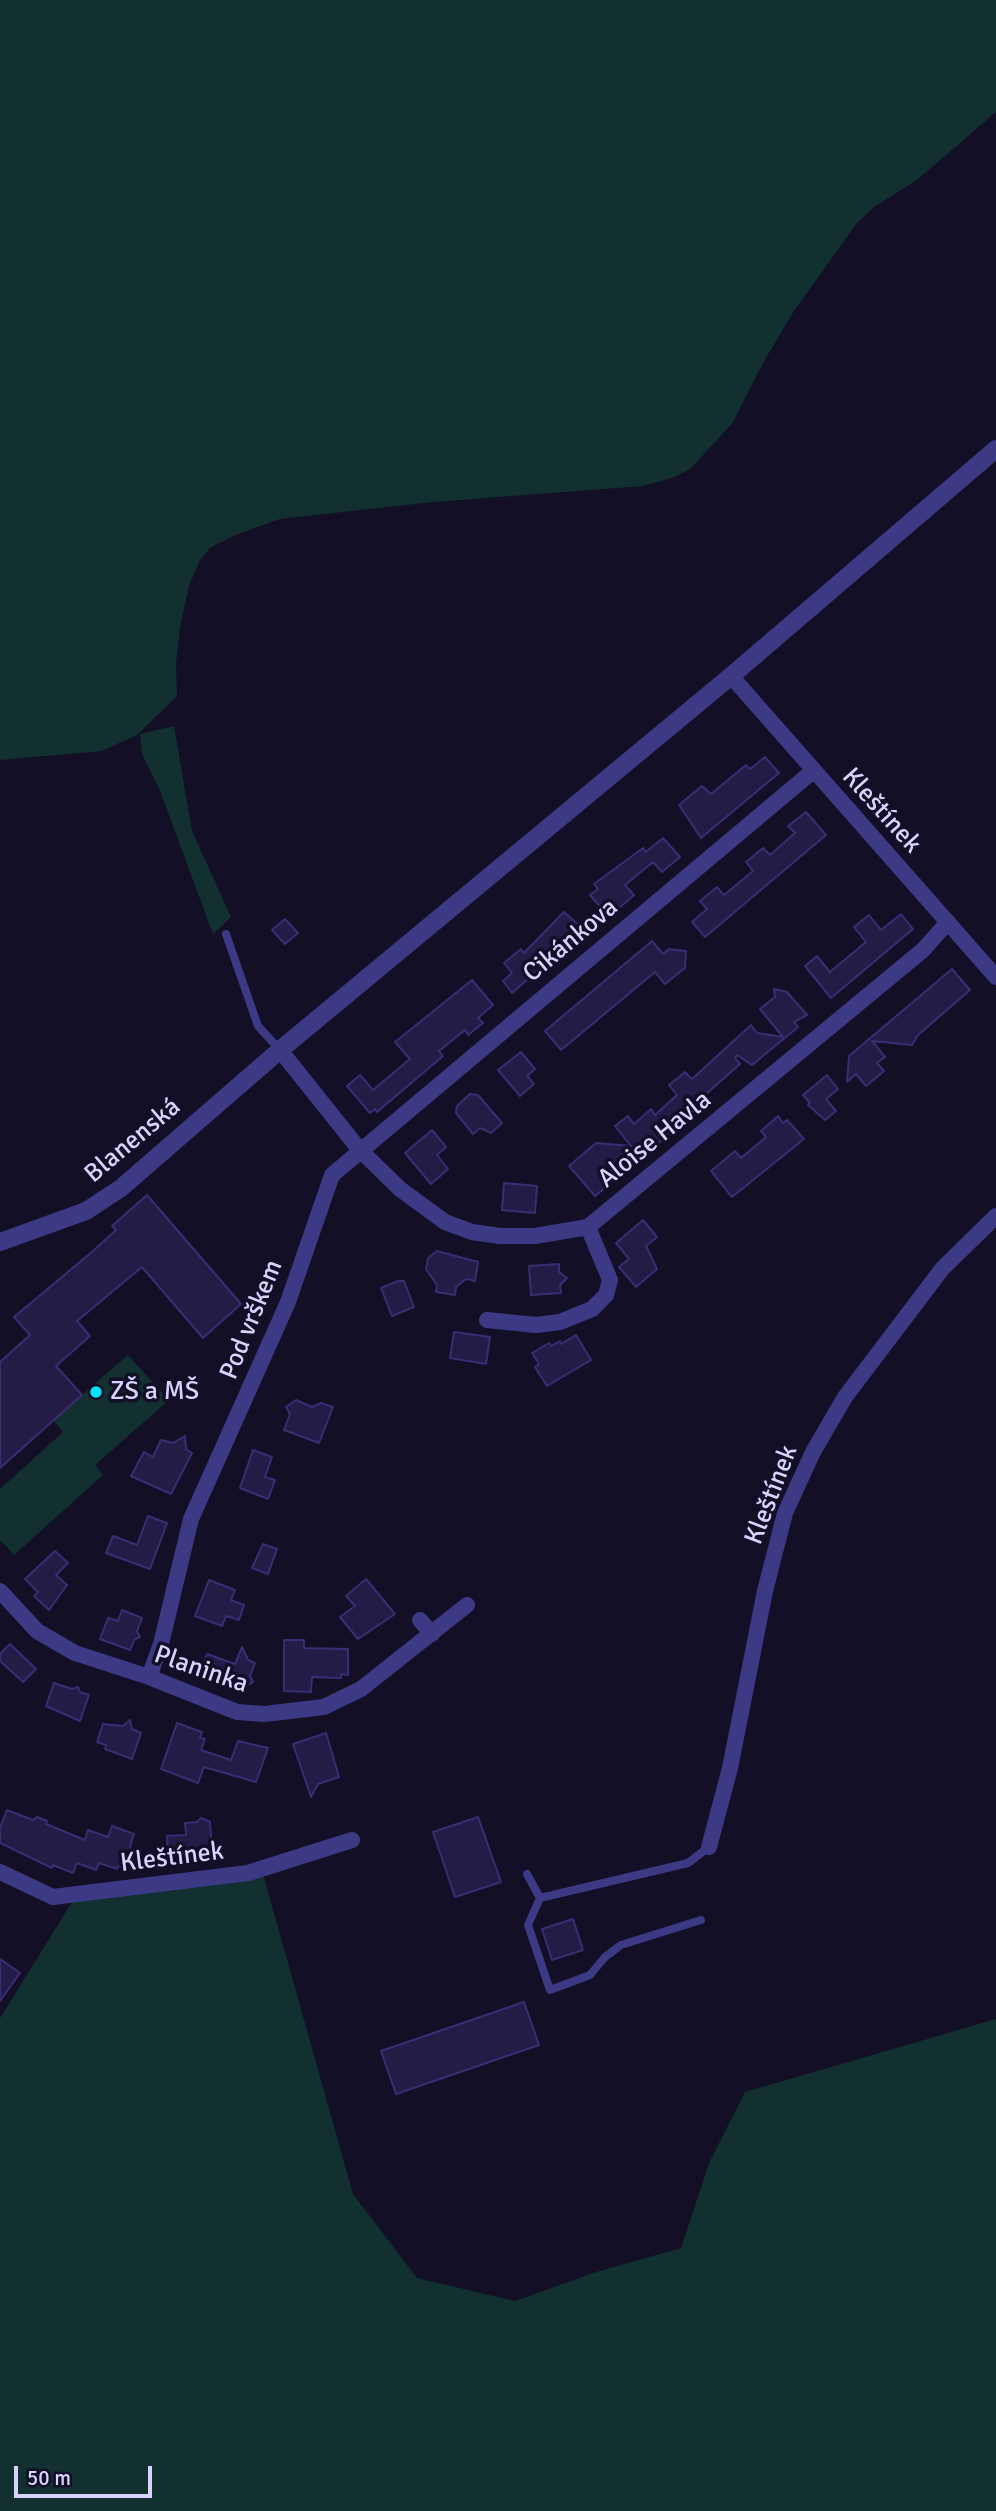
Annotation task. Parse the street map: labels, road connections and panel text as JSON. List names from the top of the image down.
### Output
{
  "streets": {
    "street": [
      "Kleštínek",
      "Cikánkova",
      "Aloise Havla",
      "Blanenská",
      "Pod vrškem",
      "Planinka"
    ]
  },
  "crossings": [
    ["Kleštínek", "Cikánkova"],
    ["Kleštínek", "Aloise Havla"],
    ["Kleštínek", "Blanenská"],
    ["Cikánkova", "Aloise Havla"],
    ["Cikánkova", "Pod vrškem"],
    ["Aloise Havla", "Pod vrškem"],
    ["Pod vrškem", "Planinka"]
  ],
  "places": ["ZŠ a MŠ"],
  "scale_bar": "50 m"
}
